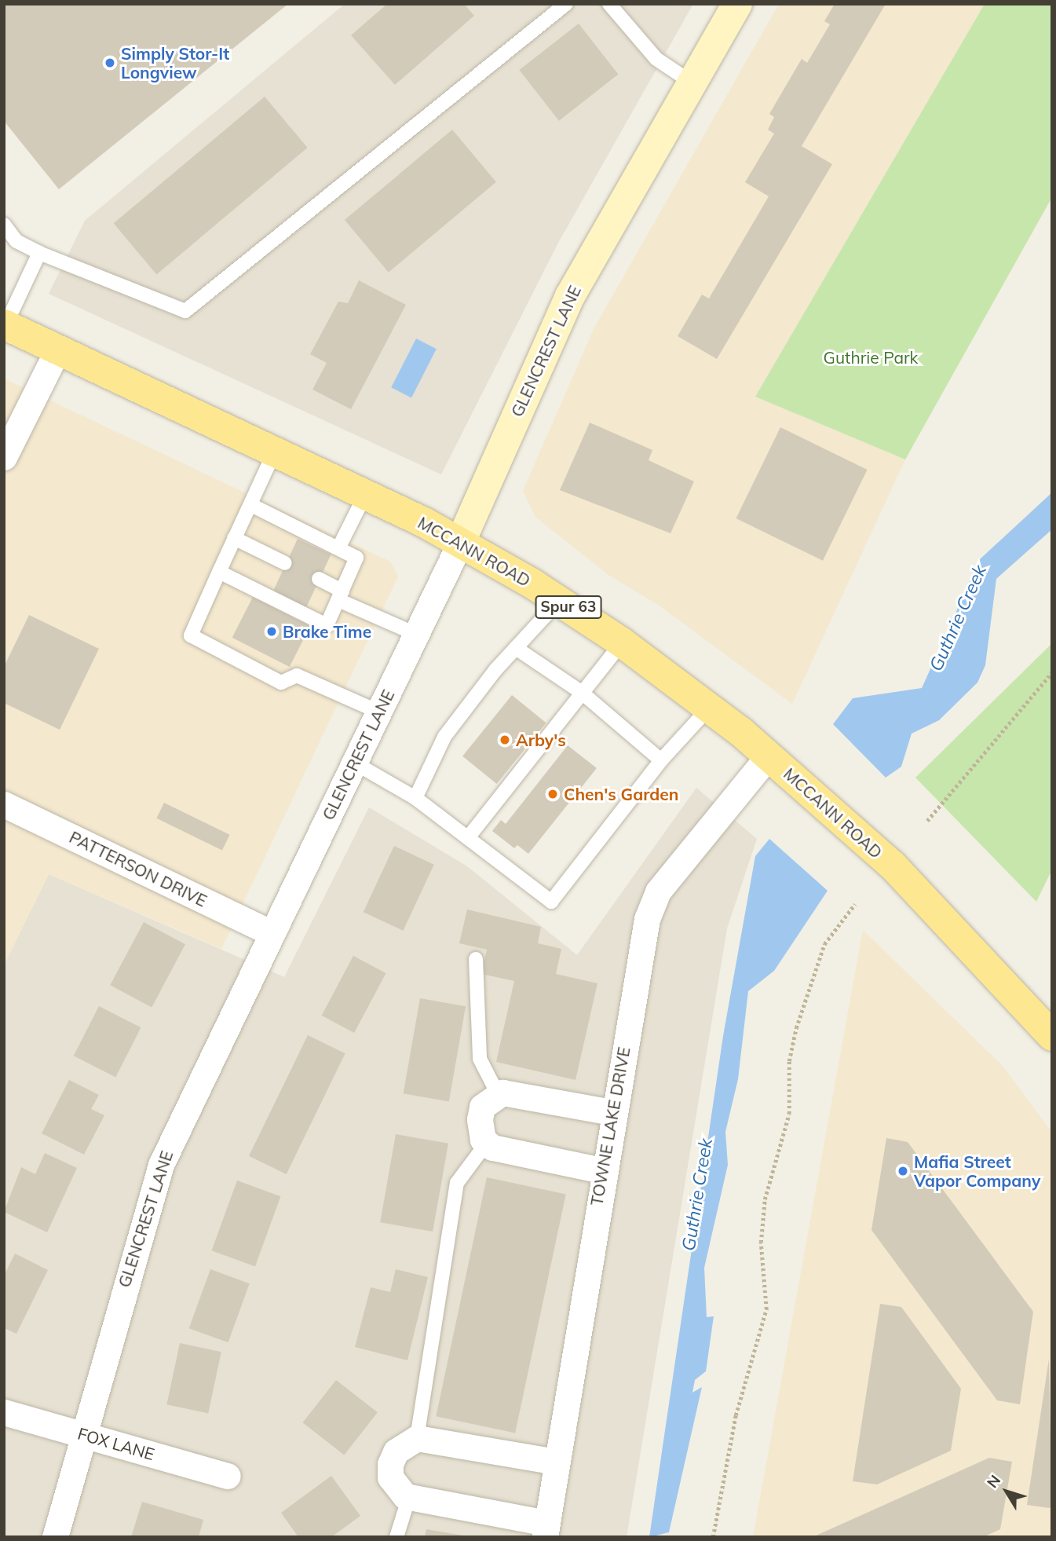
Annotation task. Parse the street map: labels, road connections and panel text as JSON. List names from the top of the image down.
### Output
{
  "streets": {
    "main road": ["MCCANN ROAD", "Spur 63"],
    "street": [
      "GLENCREST LANE",
      "PATTERSON DRIVE",
      "TOWNE LAKE DRIVE",
      "FOX LANE"
    ]
  },
  "crossings": [
    ["GLENCREST LANE", "MCCANN ROAD"],
    ["GLENCREST LANE", "PATTERSON DRIVE"],
    ["GLENCREST LANE", "FOX LANE"],
    ["MCCANN ROAD", "TOWNE LAKE DRIVE"]
  ],
  "water": ["Guthrie Creek"],
  "parks": ["Guthrie Park"],
  "places": [
    "Simply Stor-It Longview",
    "Brake Time",
    "Arby's",
    "Chen's Garden",
    "Mafia Street Vapor Company"
  ],
  "north": "top left"
}
